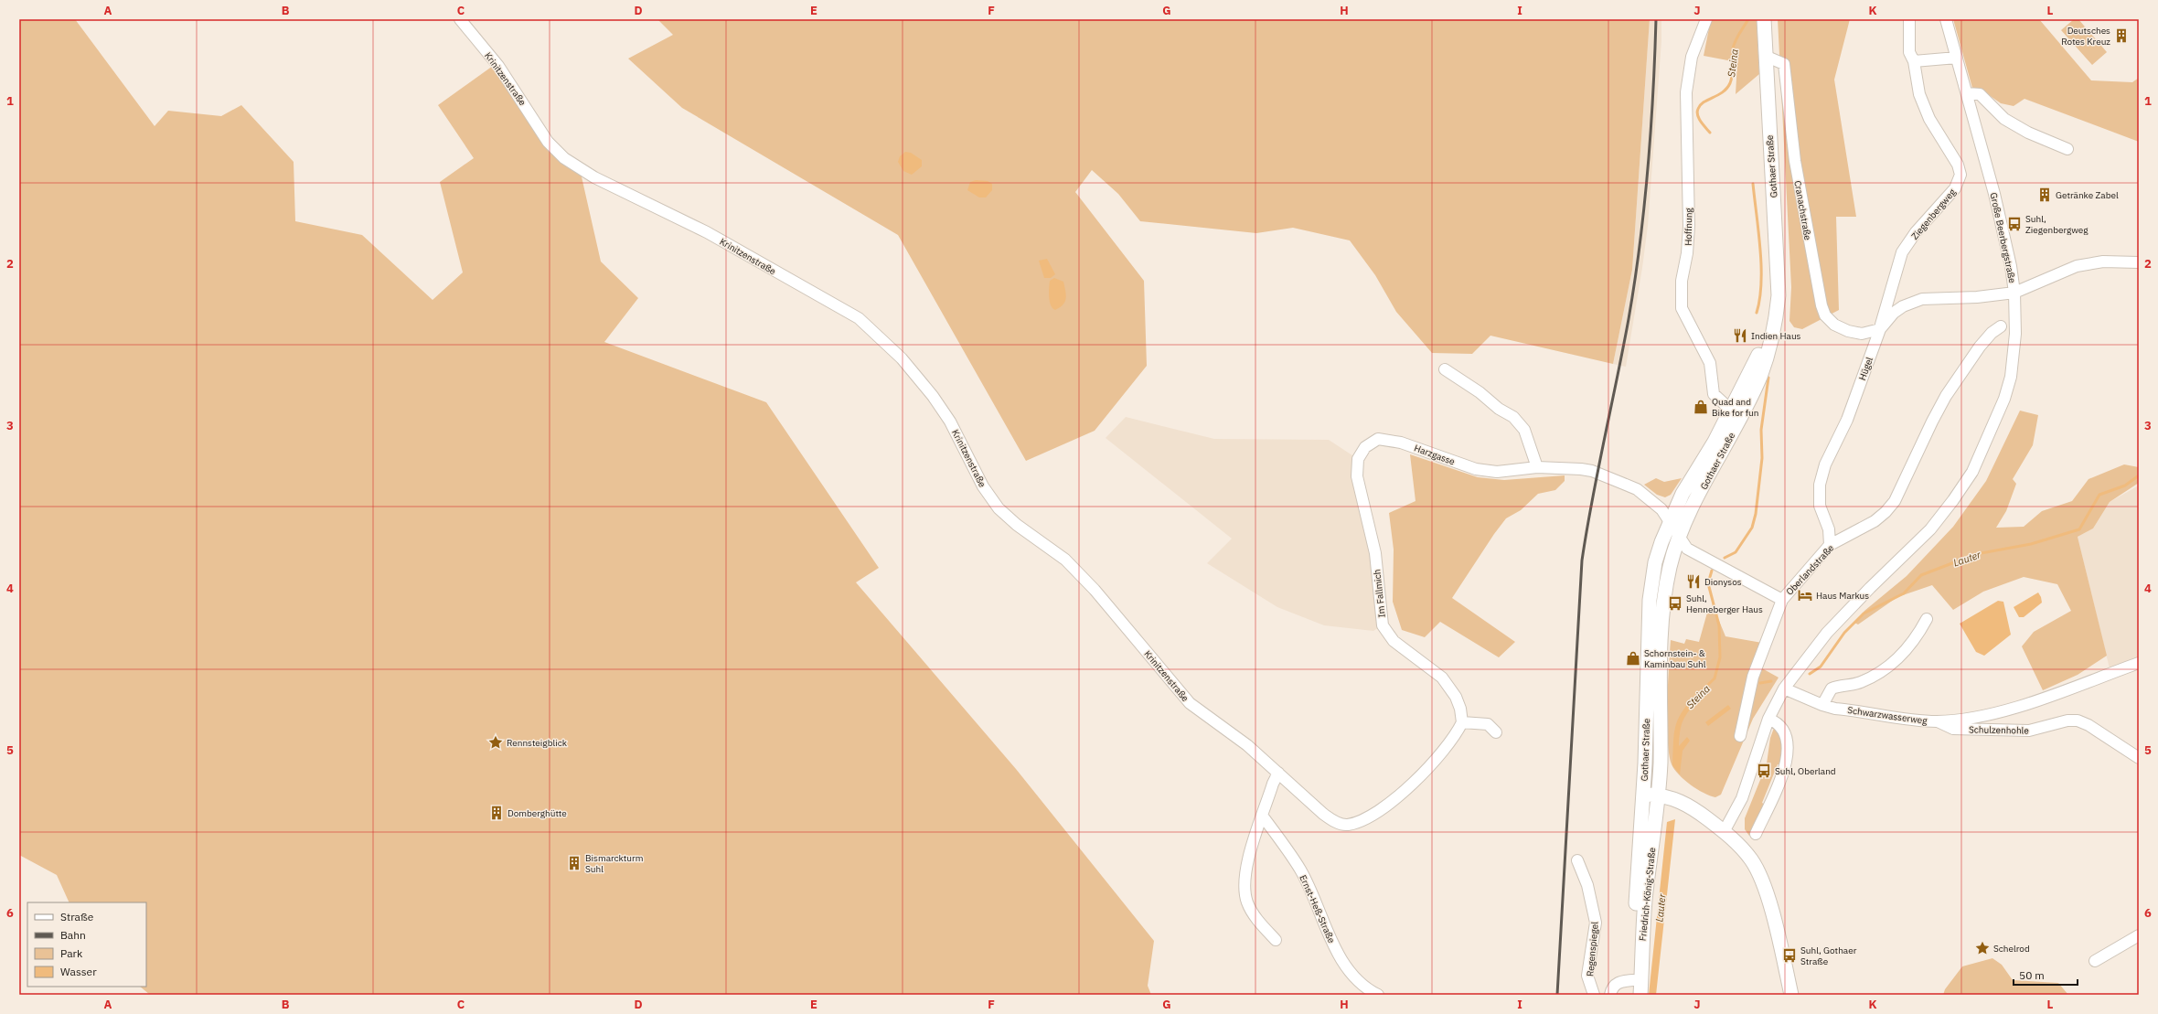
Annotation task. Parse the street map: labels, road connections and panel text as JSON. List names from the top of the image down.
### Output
{
  "streets": {
    "main road": ["Gothaer Straße", "Friedrich-König-Straße"],
    "street": [
      "Krinitzenstraße",
      "Cranachstraße",
      "Ziegenbergweg",
      "Hoffnung",
      "Große Beerbergstraße",
      "Hügel",
      "Harzgasse",
      "Oberlandstraße",
      "Im Fallmich",
      "Schwarzwasserweg",
      "Schulzenhohle",
      "Ernst-Heß-Straße",
      "Regenspiegel"
    ]
  },
  "crossings": [
    ["Krinitzenstraße", "Im Fallmich"],
    ["Gothaer Straße", "Cranachstraße"],
    ["Gothaer Straße", "Hoffnung"],
    ["Gothaer Straße", "Große Beerbergstraße"],
    ["Gothaer Straße", "Harzgasse"],
    ["Gothaer Straße", "Friedrich-König-Straße"],
    ["Cranachstraße", "Ziegenbergweg"],
    ["Cranachstraße", "Hügel"],
    ["Ziegenbergweg", "Hügel"],
    ["Große Beerbergstraße", "Hügel"],
    ["Große Beerbergstraße", "Schwarzwasserweg"],
    ["Hügel", "Oberlandstraße"],
    ["Harzgasse", "Oberlandstraße"],
    ["Harzgasse", "Im Fallmich"],
    ["Schwarzwasserweg", "Schulzenhohle"]
  ],
  "water": ["Steina", "Lauter"],
  "places": {
    "building": [
      "Deutsches Rotes Kreuz",
      "Getränke Zabel",
      "Domberghütte",
      "Bismarckturm Suhl"
    ],
    "bus stop": [
      "Suhl, Ziegenbergweg",
      "Suhl, Henneberger Haus",
      "Suhl, Oberland",
      "Suhl, Gothaer Straße"
    ],
    "restaurant": ["Indien Haus", "Dionysos"],
    "shop": ["Quad and Bike for fun", "Schornstein- & Kaminbau Suhl"],
    "hotel": ["Haus Markus"],
    "place": ["Rennsteigblick", "Schelrod"]
  },
  "legend": [
    "Straße",
    "Bahn",
    "Park",
    "Wasser"
  ],
  "scale_bar": "50 m",
  "grid": {
    "columns": [
      "A",
      "B",
      "C",
      "D",
      "E",
      "F",
      "G",
      "H",
      "I",
      "J",
      "K",
      "L"
    ],
    "rows": [
      "1",
      "2",
      "3",
      "4",
      "5",
      "6"
    ]
  }
}
